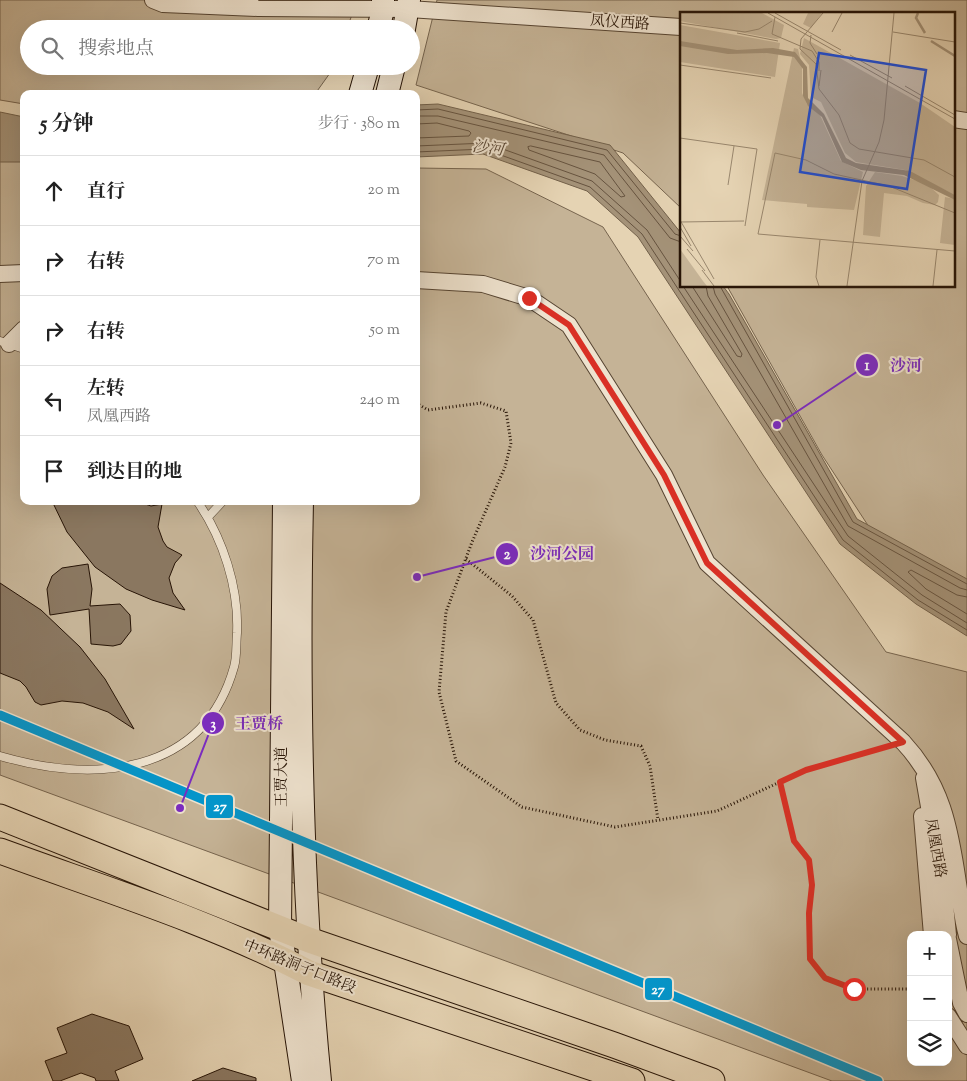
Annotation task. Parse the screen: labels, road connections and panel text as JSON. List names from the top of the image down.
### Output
{
  "streets": {
    "main road": ["王贾大道", "中环路洞子口路段"],
    "street": ["凤仪西路", "凤凰西路"]
  },
  "crossings": [
    ["王贾大道", "中环路洞子口路段"]
  ],
  "water": ["沙河"],
  "places": ["沙河", "沙河公园", "王贾桥"],
  "lines": ["transit line 27"],
  "page": {
    "search": "搜索地点",
    "heading": ["5 分钟", "步行 · 380 m"],
    "list": [
      ["直行", "20 m"],
      ["右转", "70 m"],
      ["右转", "50 m"],
      ["左转", "凤凰西路", "240 m"],
      "到达目的地"
    ],
    "map_buttons": ["+", "−"]
  }
}
